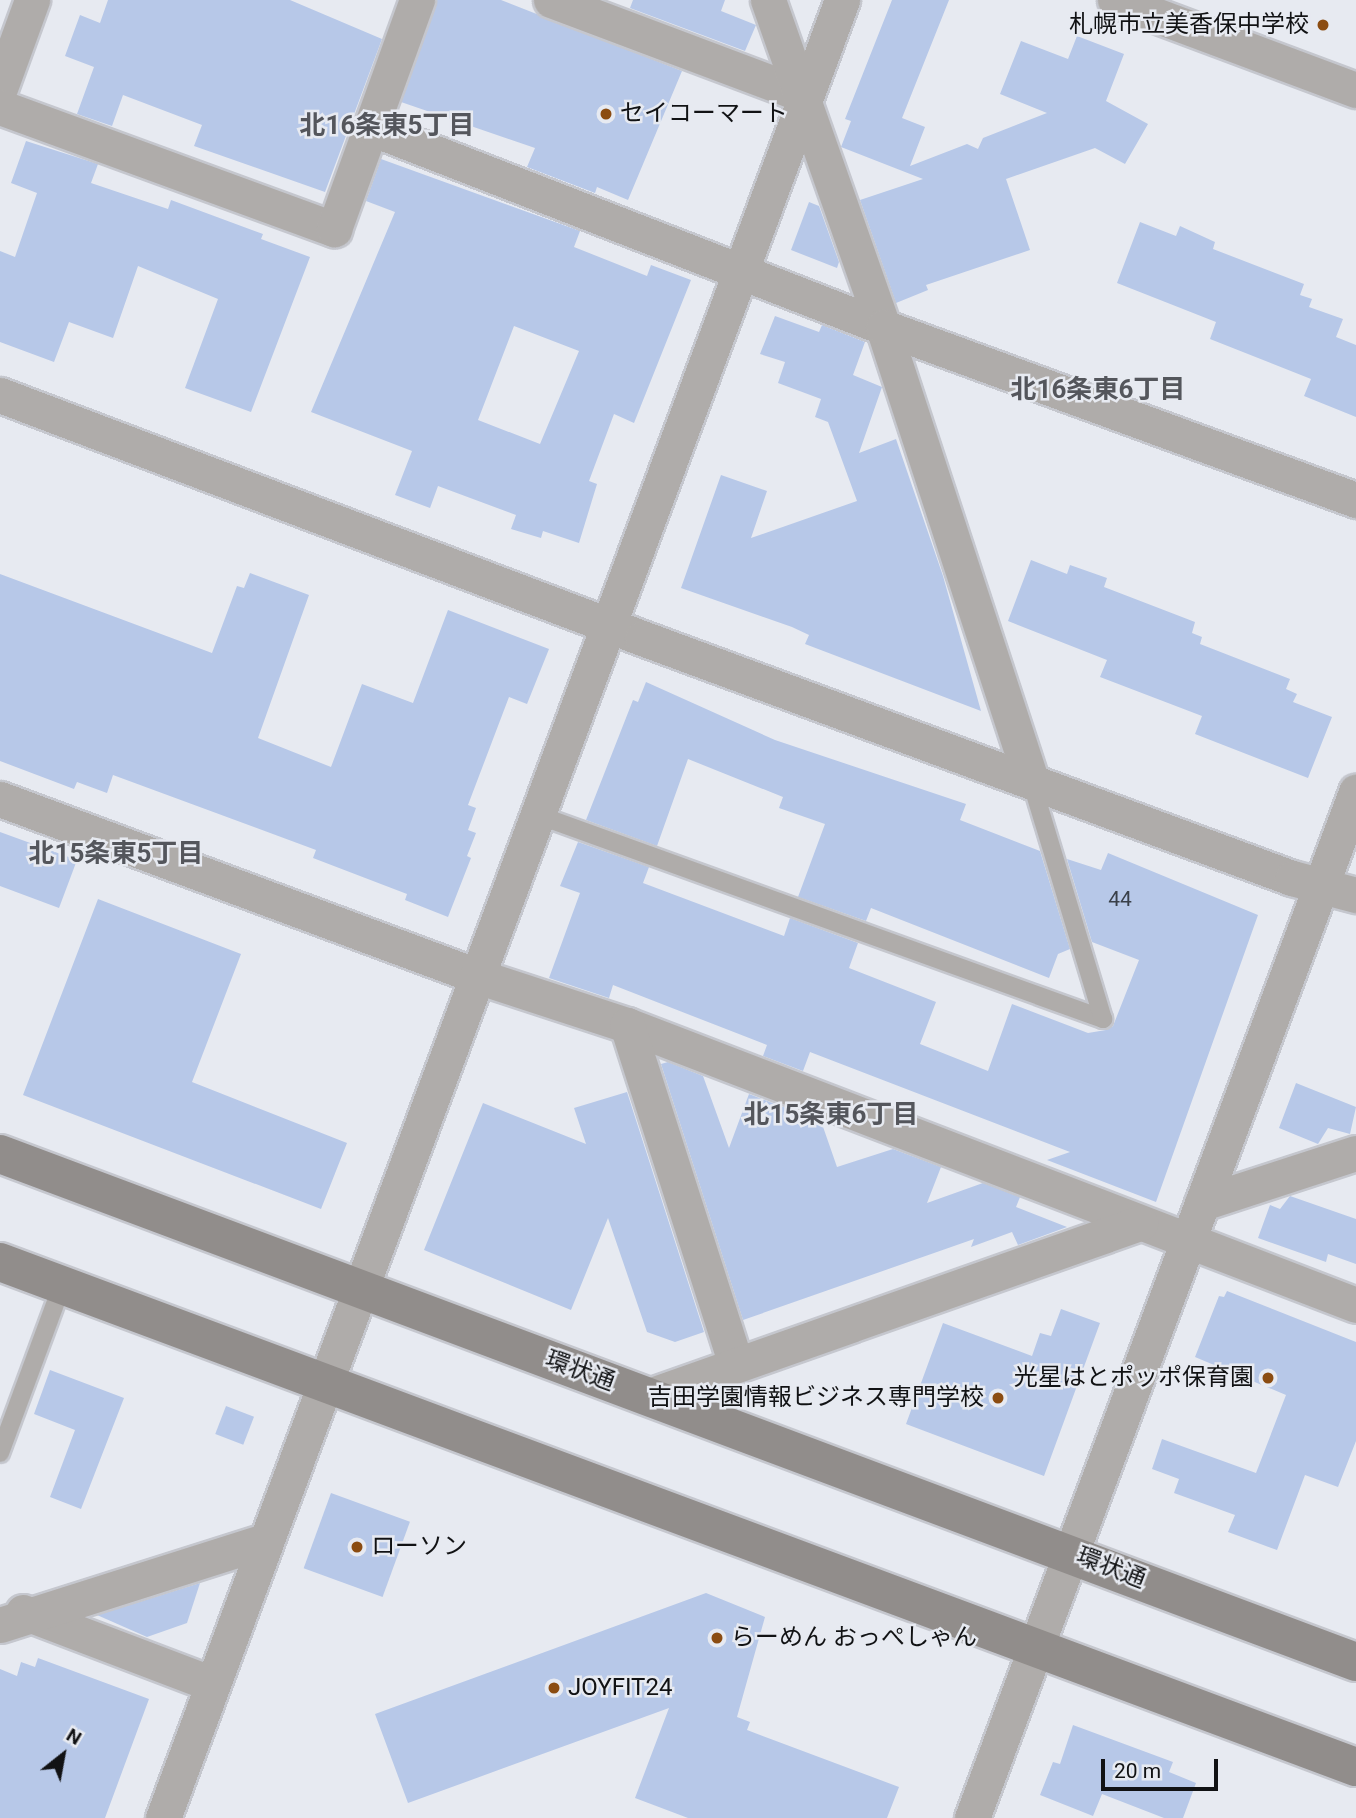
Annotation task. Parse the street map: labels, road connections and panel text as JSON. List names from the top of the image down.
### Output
{
  "streets": {
    "street": ["環状通"]
  },
  "districts": [
    "北16条東5丁目",
    "北16条東6丁目",
    "北15条東5丁目",
    "北15条東6丁目"
  ],
  "places": [
    "札幌市立美香保中学校",
    "セイコーマート",
    "光星はとポッポ保育園",
    "吉田学園情報ビジネス専門学校",
    "ローソン",
    "らーめん おっぺしゃん",
    "JOYFIT24"
  ],
  "house_numbers": ["44"],
  "scale_bar": "20 m",
  "north": "top right"
}
